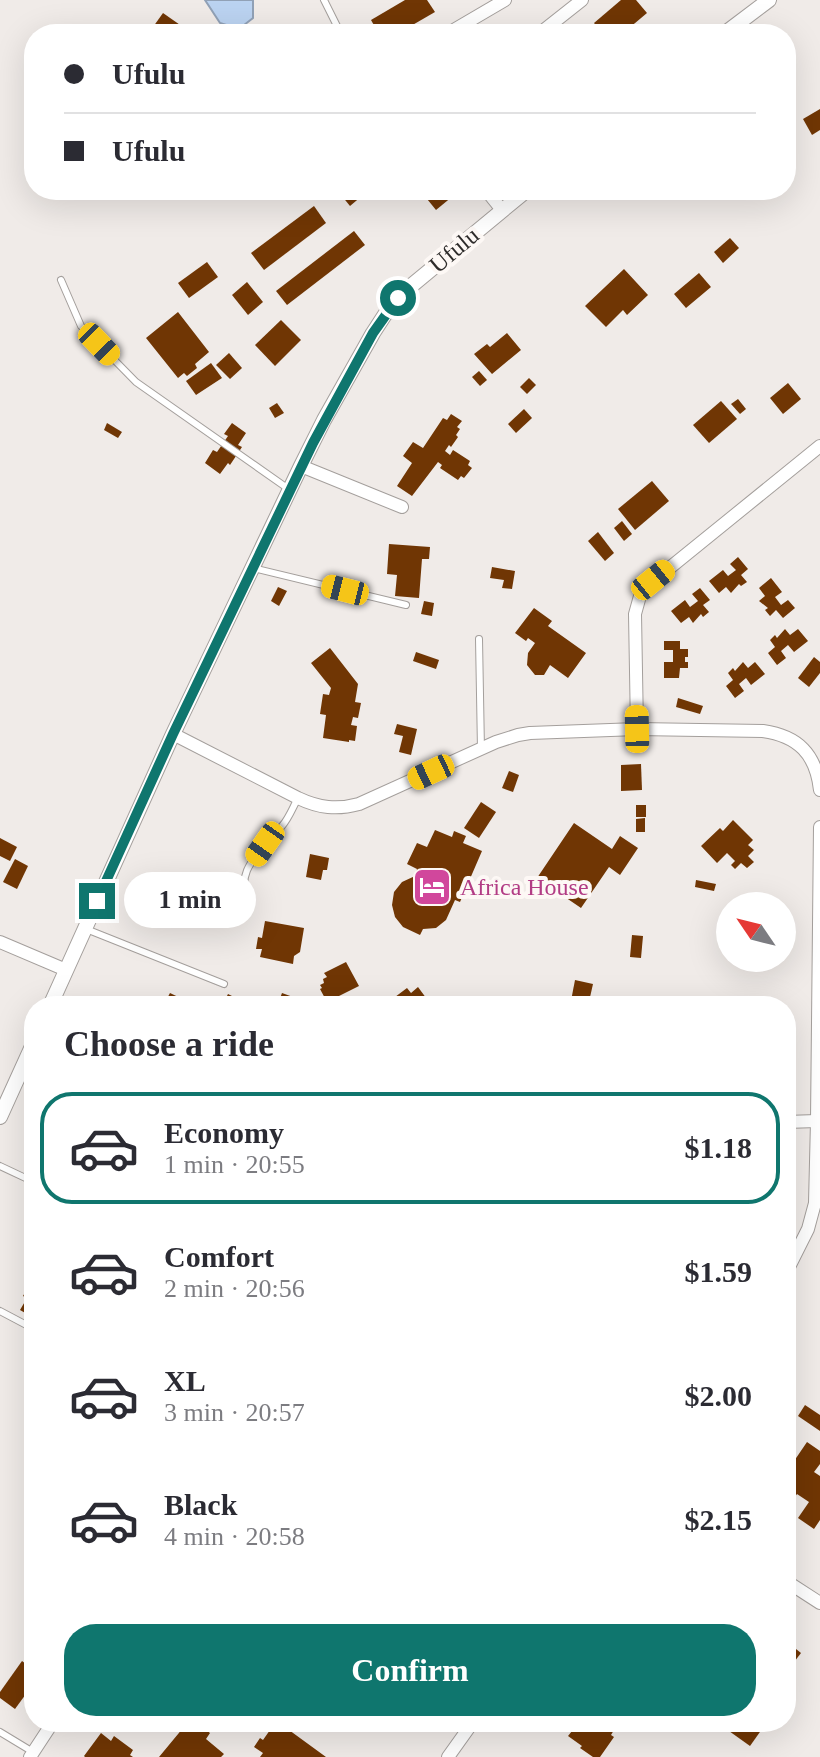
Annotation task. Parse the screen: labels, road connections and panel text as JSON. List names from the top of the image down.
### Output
{
  "streets": {
    "street": ["Ufulu"]
  },
  "places": {
    "hotel": ["Africa House"]
  },
  "north": "top left",
  "page": {
    "banner": ["Ufulu", "Ufulu"],
    "bubble": "1 min",
    "heading": "Choose a ride",
    "list": [
      {
        "name": "Economy",
        "note": "1 min · 20:55",
        "value": "$1.18"
      },
      {
        "name": "Comfort",
        "note": "2 min · 20:56",
        "value": "$1.59"
      },
      {
        "name": "XL",
        "note": "3 min · 20:57",
        "value": "$2.00"
      },
      {
        "name": "Black",
        "note": "4 min · 20:58",
        "value": "$2.15"
      }
    ],
    "buttons": "Confirm"
  }
}
